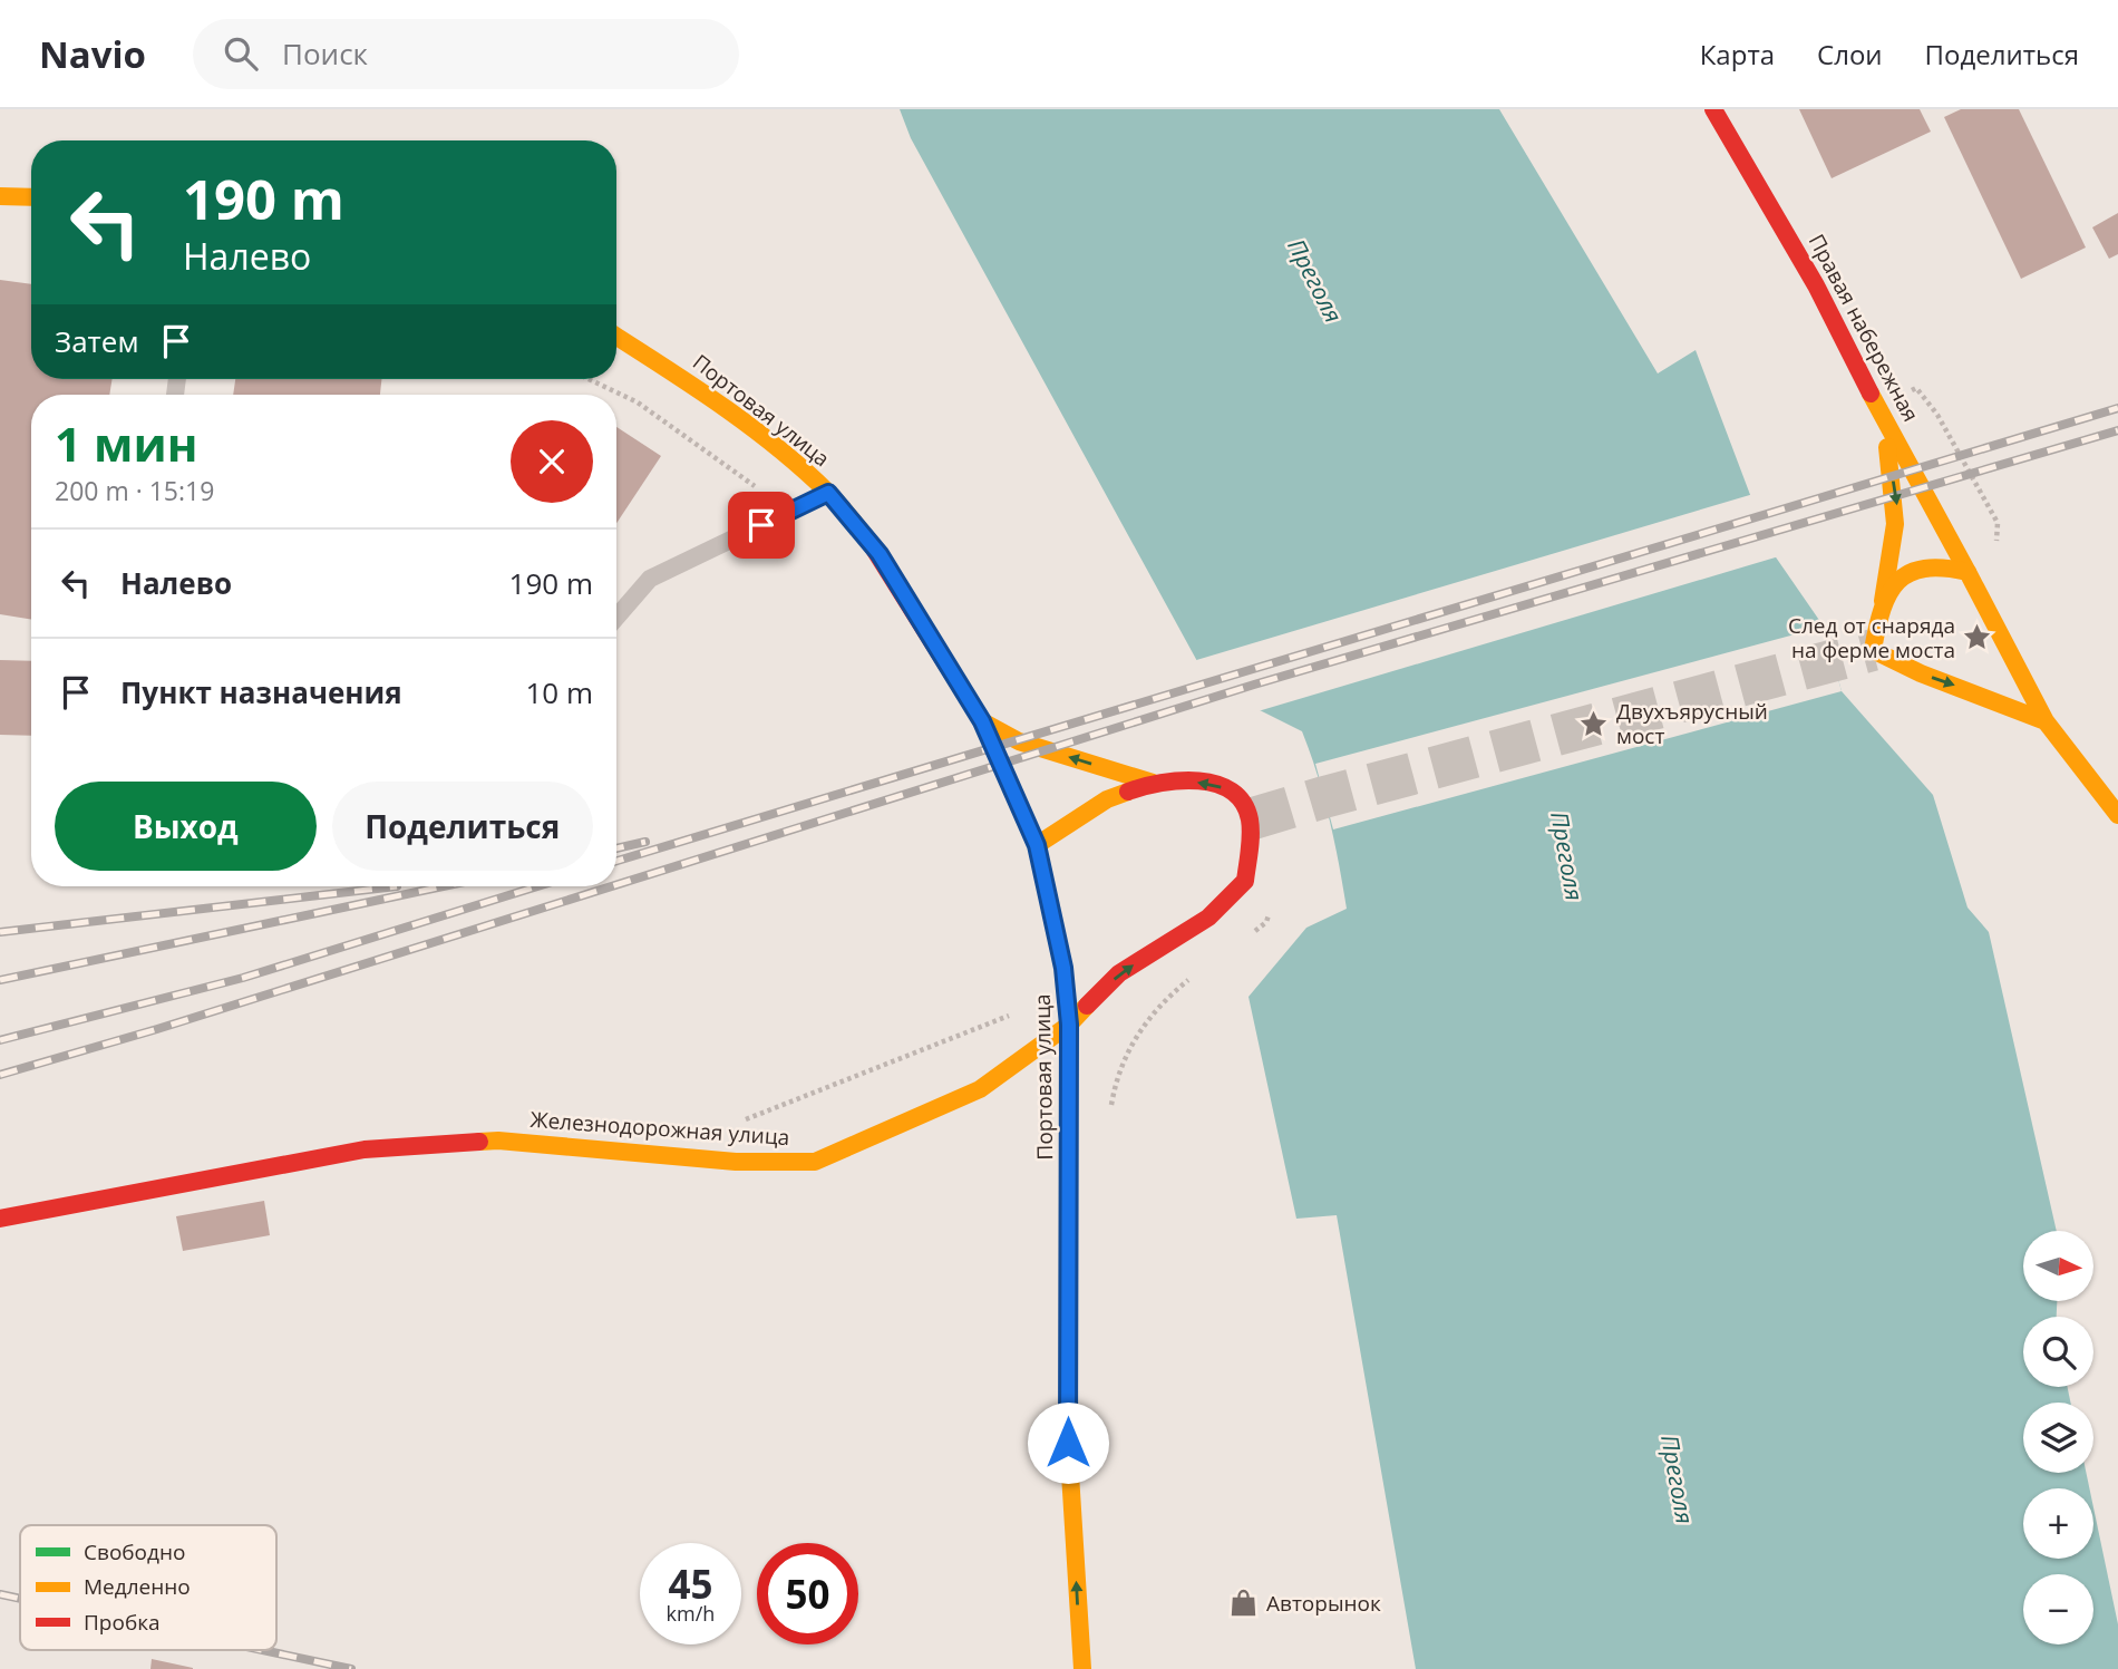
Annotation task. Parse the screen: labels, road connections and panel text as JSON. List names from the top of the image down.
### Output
{
  "streets": {
    "main road": ["Правая набережная", "Портовая улица", "Железнодорожная улица"]
  },
  "crossings": [
    ["Портовая улица", "Железнодорожная улица"]
  ],
  "one_way": ["Портовая улица"],
  "water": ["Преголя"],
  "places": {
    "place": ["След от снаряда на ферме моста", "Двухъярусный мост"],
    "shop": ["Авторынок"]
  },
  "legend": ["Свободно", "Медленно", "Пробка"],
  "north": "right",
  "page": {
    "header": "Navio",
    "search": "Поиск",
    "nav": ["Карта", "Слои", "Поделиться"],
    "turn": ["190 m", "Налево"],
    "then": "Затем",
    "heading": ["1 мин", "200 m · 15:19"],
    "list": [
      {
        "name": "Налево",
        "value": "190 m"
      },
      {
        "name": "Пункт назначения",
        "value": "10 m"
      }
    ],
    "buttons": ["Выход", "Поделиться"],
    "map_buttons": ["+", "−"],
    "speed": "45 km/h",
    "limit": "50"
  }
}
